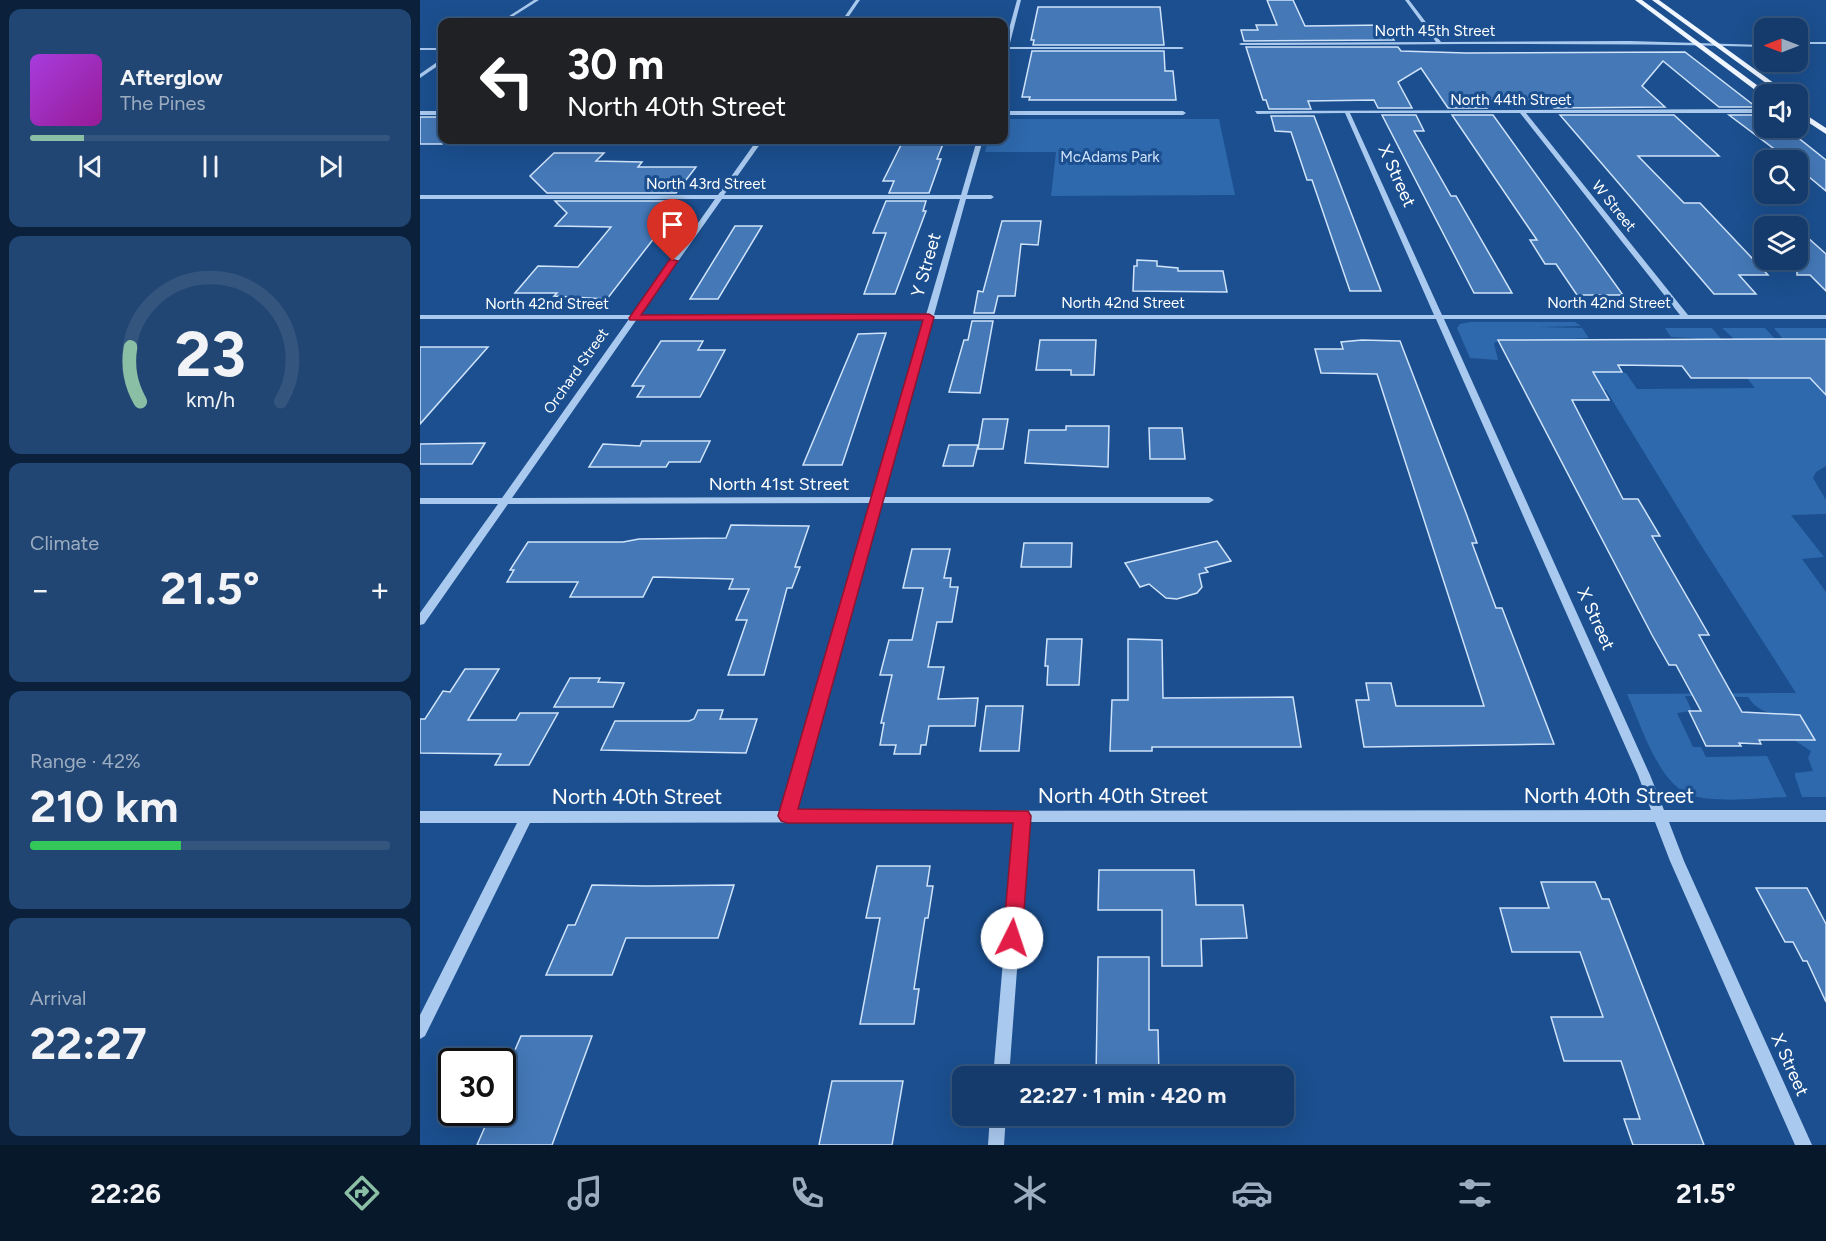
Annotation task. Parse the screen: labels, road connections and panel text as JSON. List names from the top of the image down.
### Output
{
  "streets": {
    "street": [
      "North 45th Street",
      "North 44th Street",
      "X Street",
      "North 43rd Street",
      "W Street",
      "Y Street",
      "North 42nd Street",
      "Orchard Street",
      "North 41st Street",
      "North 40th Street"
    ]
  },
  "crossings": [
    ["North 44th Street", "X Street"],
    ["North 44th Street", "W Street"],
    ["X Street", "North 42nd Street"],
    ["X Street", "North 40th Street"],
    ["North 43rd Street", "Y Street"],
    ["North 43rd Street", "Orchard Street"],
    ["W Street", "North 42nd Street"],
    ["Y Street", "North 42nd Street"],
    ["Y Street", "North 41st Street"],
    ["Y Street", "North 40th Street"],
    ["North 42nd Street", "Orchard Street"],
    ["Orchard Street", "North 41st Street"]
  ],
  "parks": ["McAdams Park"],
  "north": "left",
  "page": {
    "turn": ["30 m", "North 40th Street"],
    "song": ["Afterglow", "The Pines"],
    "tile": [
      "Climate",
      ["Range · 42%", "210 km"],
      ["Arrival", "22:27"]
    ],
    "heat": ["−", "21.5°", "+"],
    "limit": "30",
    "trip": "22:27 · 1 min · 420 m",
    "tabs": ["22:26", "21.5°"],
    "gauge": ["23", "km/h"]
  }
}
